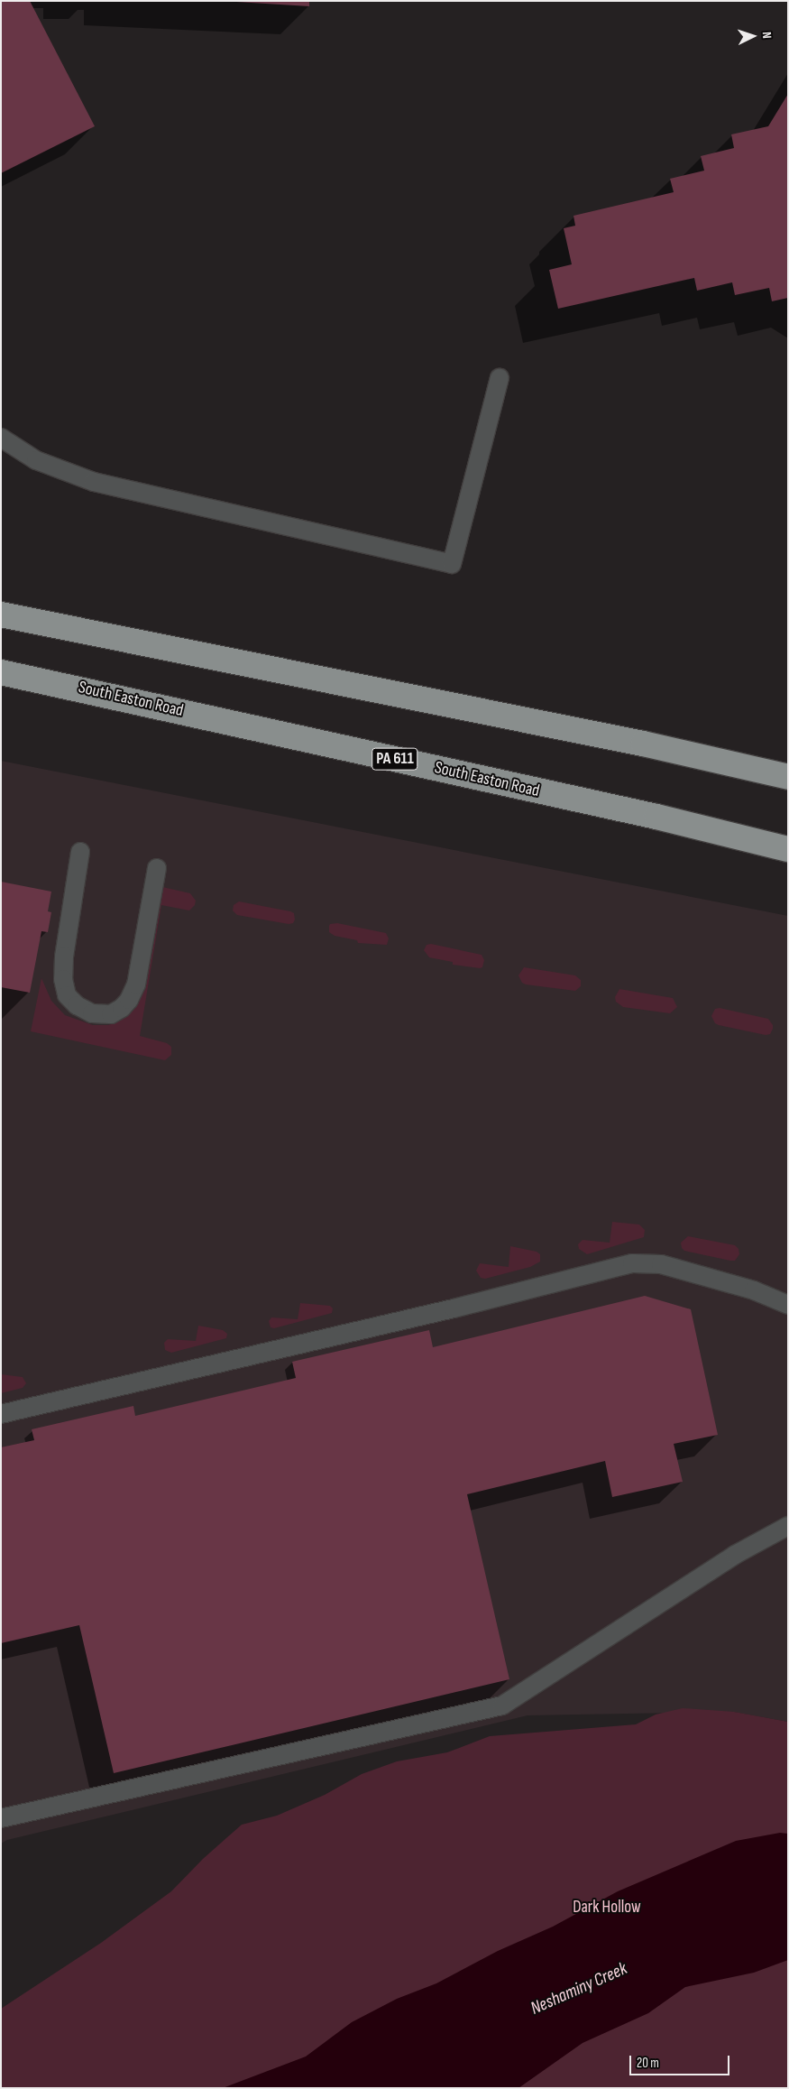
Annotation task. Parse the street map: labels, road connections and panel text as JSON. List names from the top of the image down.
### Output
{
  "streets": {
    "highway": ["South Easton Road", "PA 611"]
  },
  "water": ["Neshaminy Creek"],
  "parks": ["Dark Hollow"],
  "scale_bar": "20 m",
  "north": "right"
}
